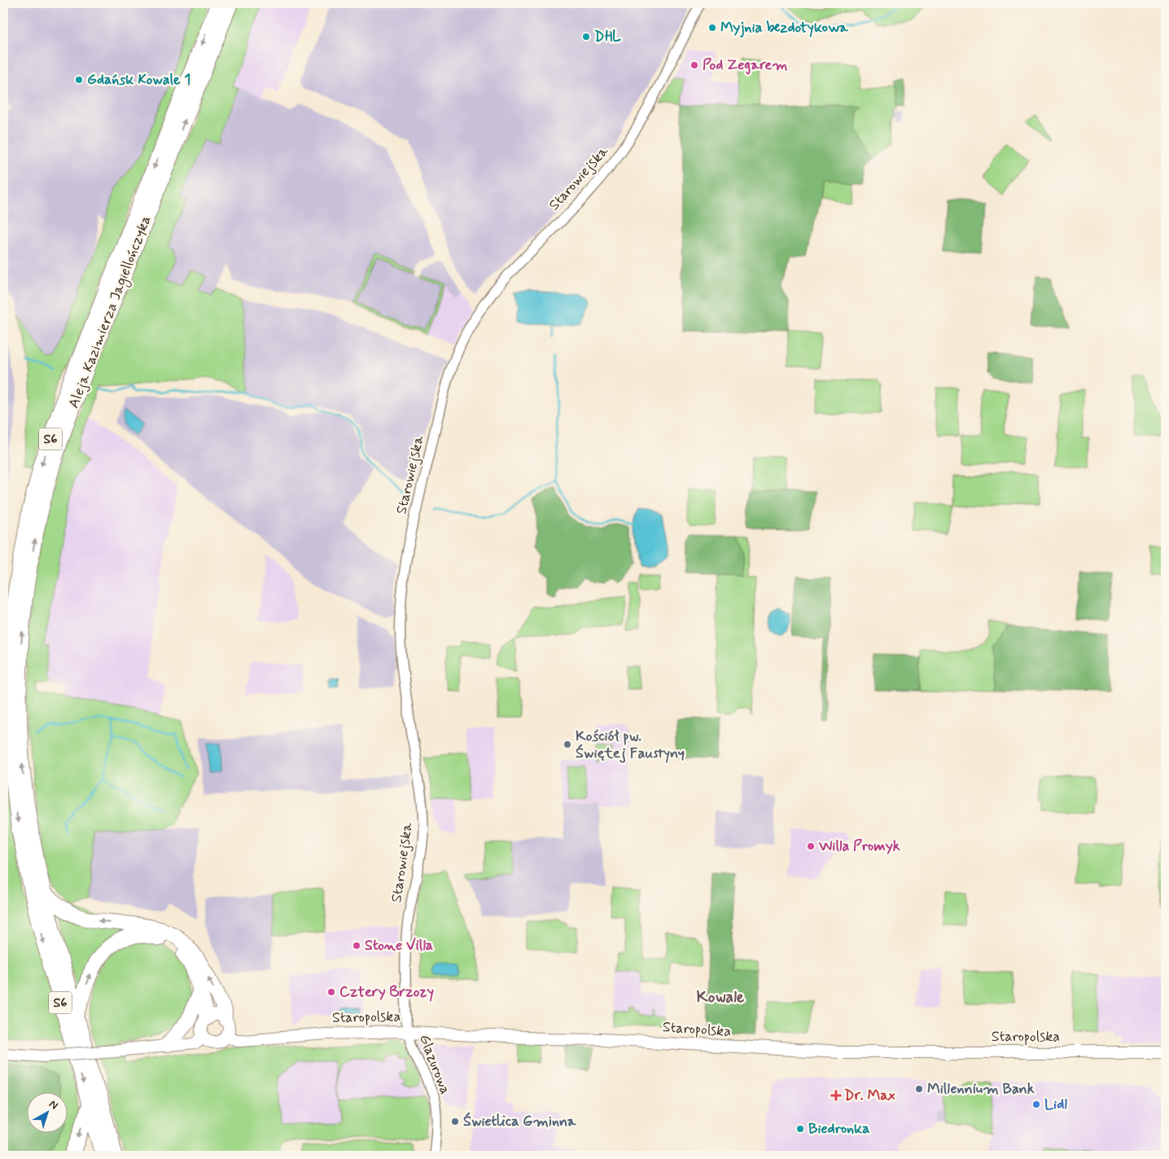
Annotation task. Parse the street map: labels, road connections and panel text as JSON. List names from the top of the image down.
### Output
{
  "streets": {
    "highway": ["Aleja Kazimierza Jagiellończyka", "S6"],
    "main road": ["Staropolska"],
    "street": ["Starowiejska", "Glazurowa"]
  },
  "crossings": [
    ["Starowiejska", "Staropolska"],
    ["Starowiejska", "Glazurowa"],
    ["Staropolska", "Glazurowa"]
  ],
  "districts": ["Kowale"],
  "places": {
    "other": [
      "Myjnia bezdotykowa",
      "DHL",
      "Pod Zegarem",
      "Gdańsk Kowale 1",
      "Kościół pw. Świętej Faustyny",
      "Willa Promyk",
      "Stone Villa",
      "Cztery Brzozy",
      "Millennium Bank",
      "Lidl",
      "Świetlica Gminna",
      "Biedronka"
    ],
    "health": ["Dr. Max"]
  },
  "north": "top right"
}
